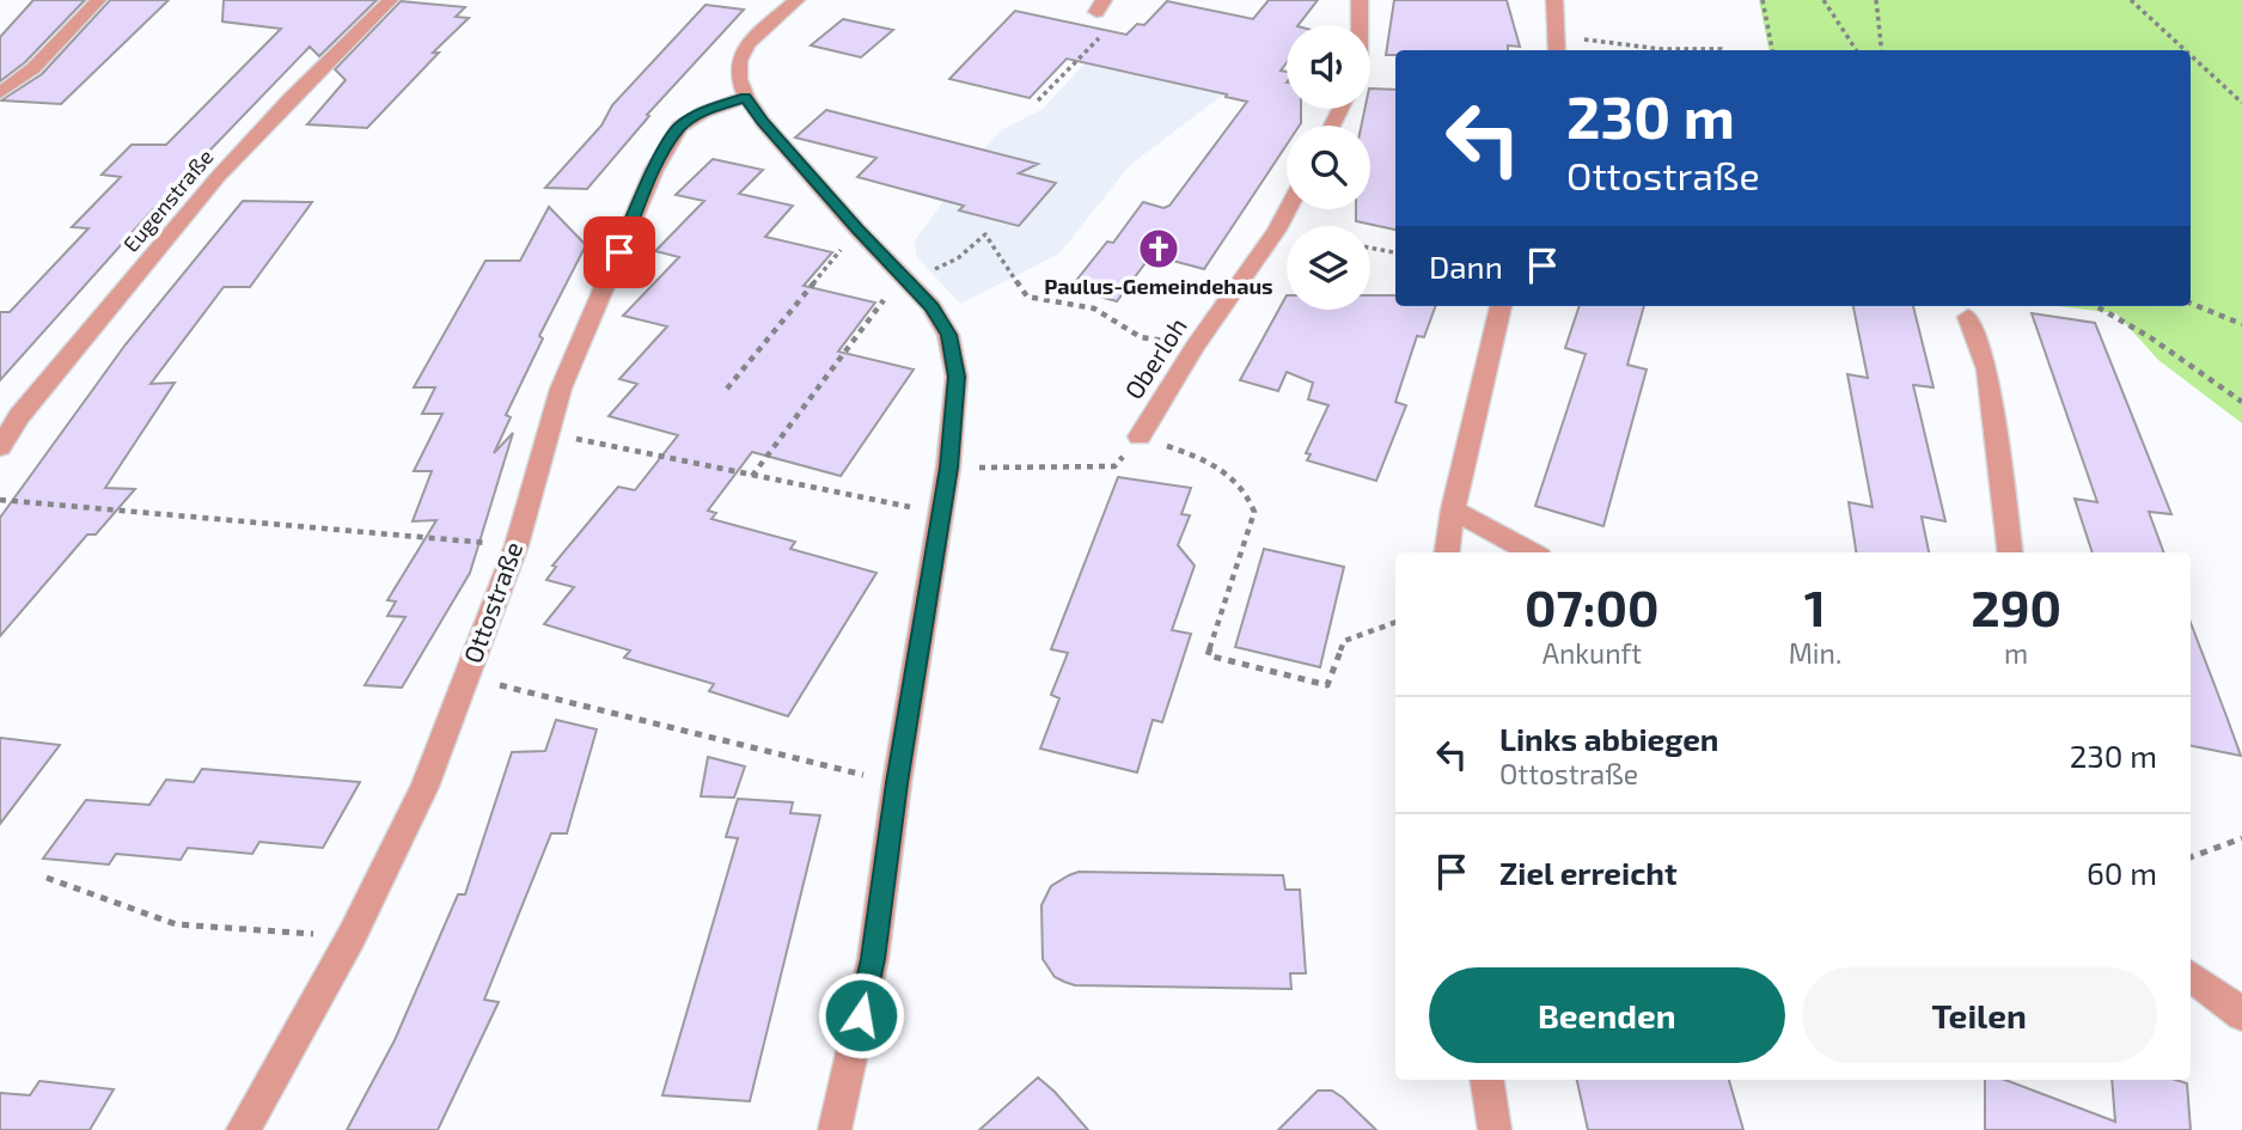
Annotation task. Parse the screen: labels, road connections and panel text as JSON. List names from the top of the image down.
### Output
{
  "streets": {
    "street": ["Eugenstraße", "Oberloh", "Ottostraße"]
  },
  "places": {
    "church": ["Paulus-Gemeindehaus"]
  },
  "page": {
    "turn": ["230 m", "Ottostraße"],
    "then": "Dann",
    "eta": [
      "07:00",
      "Ankunft",
      "1",
      "Min.",
      "290",
      "m"
    ],
    "list": [
      {
        "name": "Links abbiegen",
        "note": "Ottostraße",
        "value": "230 m"
      },
      {
        "name": "Ziel erreicht",
        "value": "60 m"
      }
    ],
    "buttons": ["Beenden", "Teilen"]
  }
}
